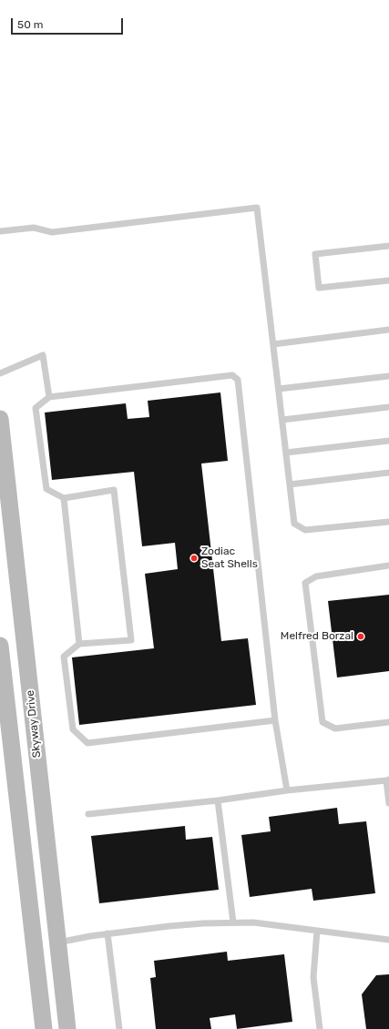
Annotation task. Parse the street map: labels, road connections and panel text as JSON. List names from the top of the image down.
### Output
{
  "streets": {
    "main road": ["Skyway Drive"]
  },
  "places": ["Zodiac Seat Shells", "Melfred Borzal"],
  "scale_bar": "50 m"
}
